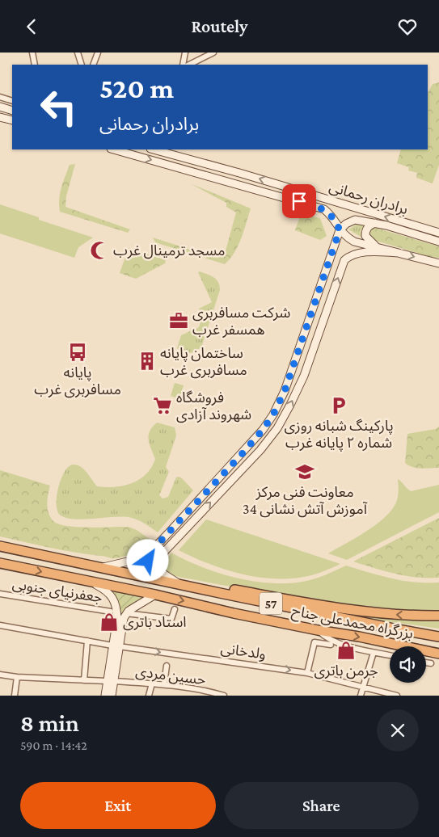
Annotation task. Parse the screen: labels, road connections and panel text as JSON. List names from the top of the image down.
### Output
{
  "streets": {
    "highway": ["57", "بزرگراه محمدعلی جناح"],
    "main road": ["برادران رحمانی"],
    "street": ["جعفرنیای جنوبی", "ولدخانی", "حسین مردی"]
  },
  "one_way": ["ولدخانی"],
  "places": {
    "mosque": ["مسجد ترمینال غرب"],
    "office": ["شرکت مسافربری همسفر غرب"],
    "bus stop": ["پایانه مسافربری غرب"],
    "building": ["ساختمان پایانه مسافربری غرب"],
    "supermarket": ["فروشگاه شهروند آزادی"],
    "parking": ["پارکینگ شبانه روزی شماره ۲ پایانه غرب"],
    "school or university": ["معاونت فنی مرکز آموزش آتش نشانی 34"],
    "shop": ["استاد باتری", "جرمن باتری"]
  },
  "page": {
    "header": "Routely",
    "turn": ["520 m", "برادران رحمانی"],
    "heading": ["8 min", "590 m · 14:42"],
    "buttons": ["Exit", "Share"]
  }
}
